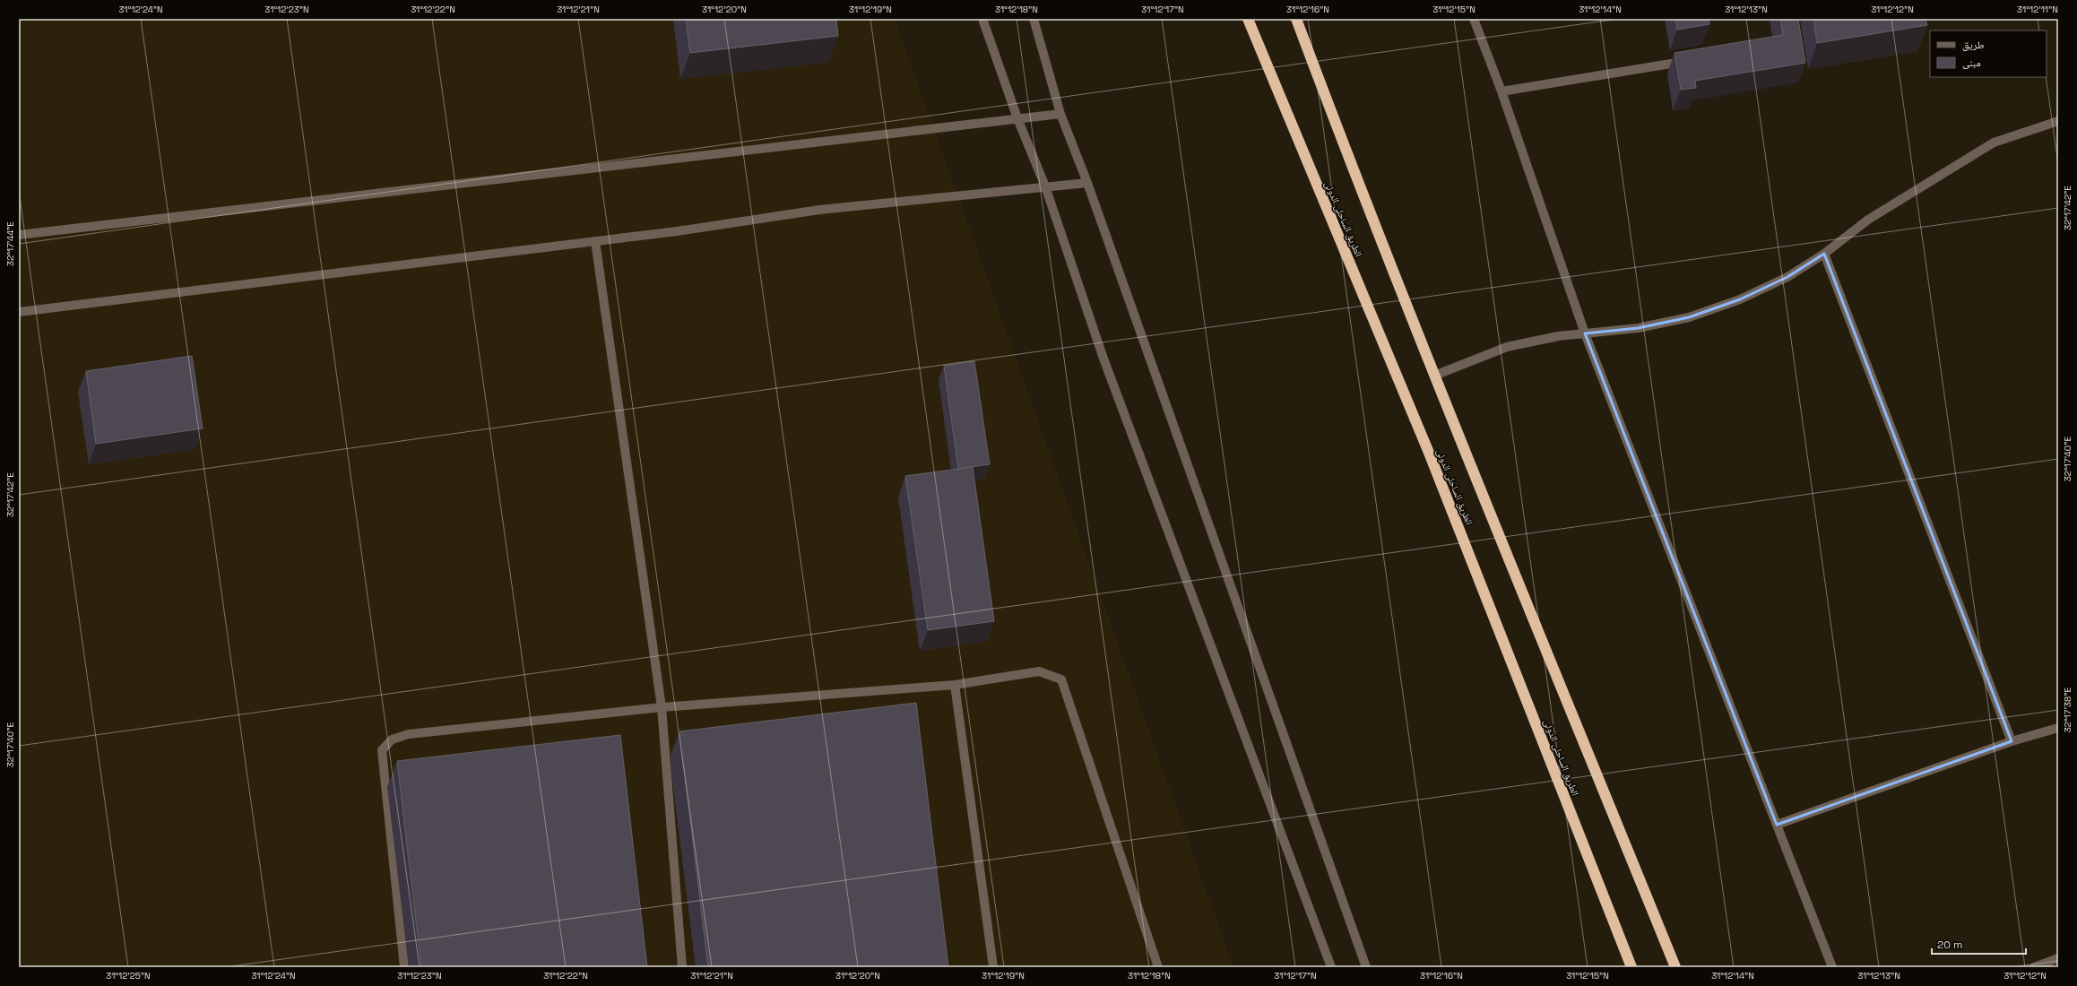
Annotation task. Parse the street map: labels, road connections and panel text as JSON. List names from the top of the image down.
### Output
{
  "streets": {
    "highway": ["الطريق الساحلى الدولى"]
  },
  "legend": ["طريق", "مبنى"],
  "scale_bar": "20 m",
  "coordinates": [
    "31°12'24\"N",
    "31°12'23\"N",
    "31°12'22\"N",
    "31°12'21\"N",
    "31°12'20\"N",
    "31°12'19\"N",
    "31°12'18\"N",
    "31°12'17\"N",
    "31°12'16\"N",
    "31°12'15\"N",
    "31°12'14\"N",
    "31°12'13\"N",
    "31°12'12\"N",
    "31°12'11\"N",
    "32°17'42\"E",
    "32°17'44\"E",
    "32°17'40\"E",
    "32°17'38\"E",
    "31°12'25\"N"
  ]
}
